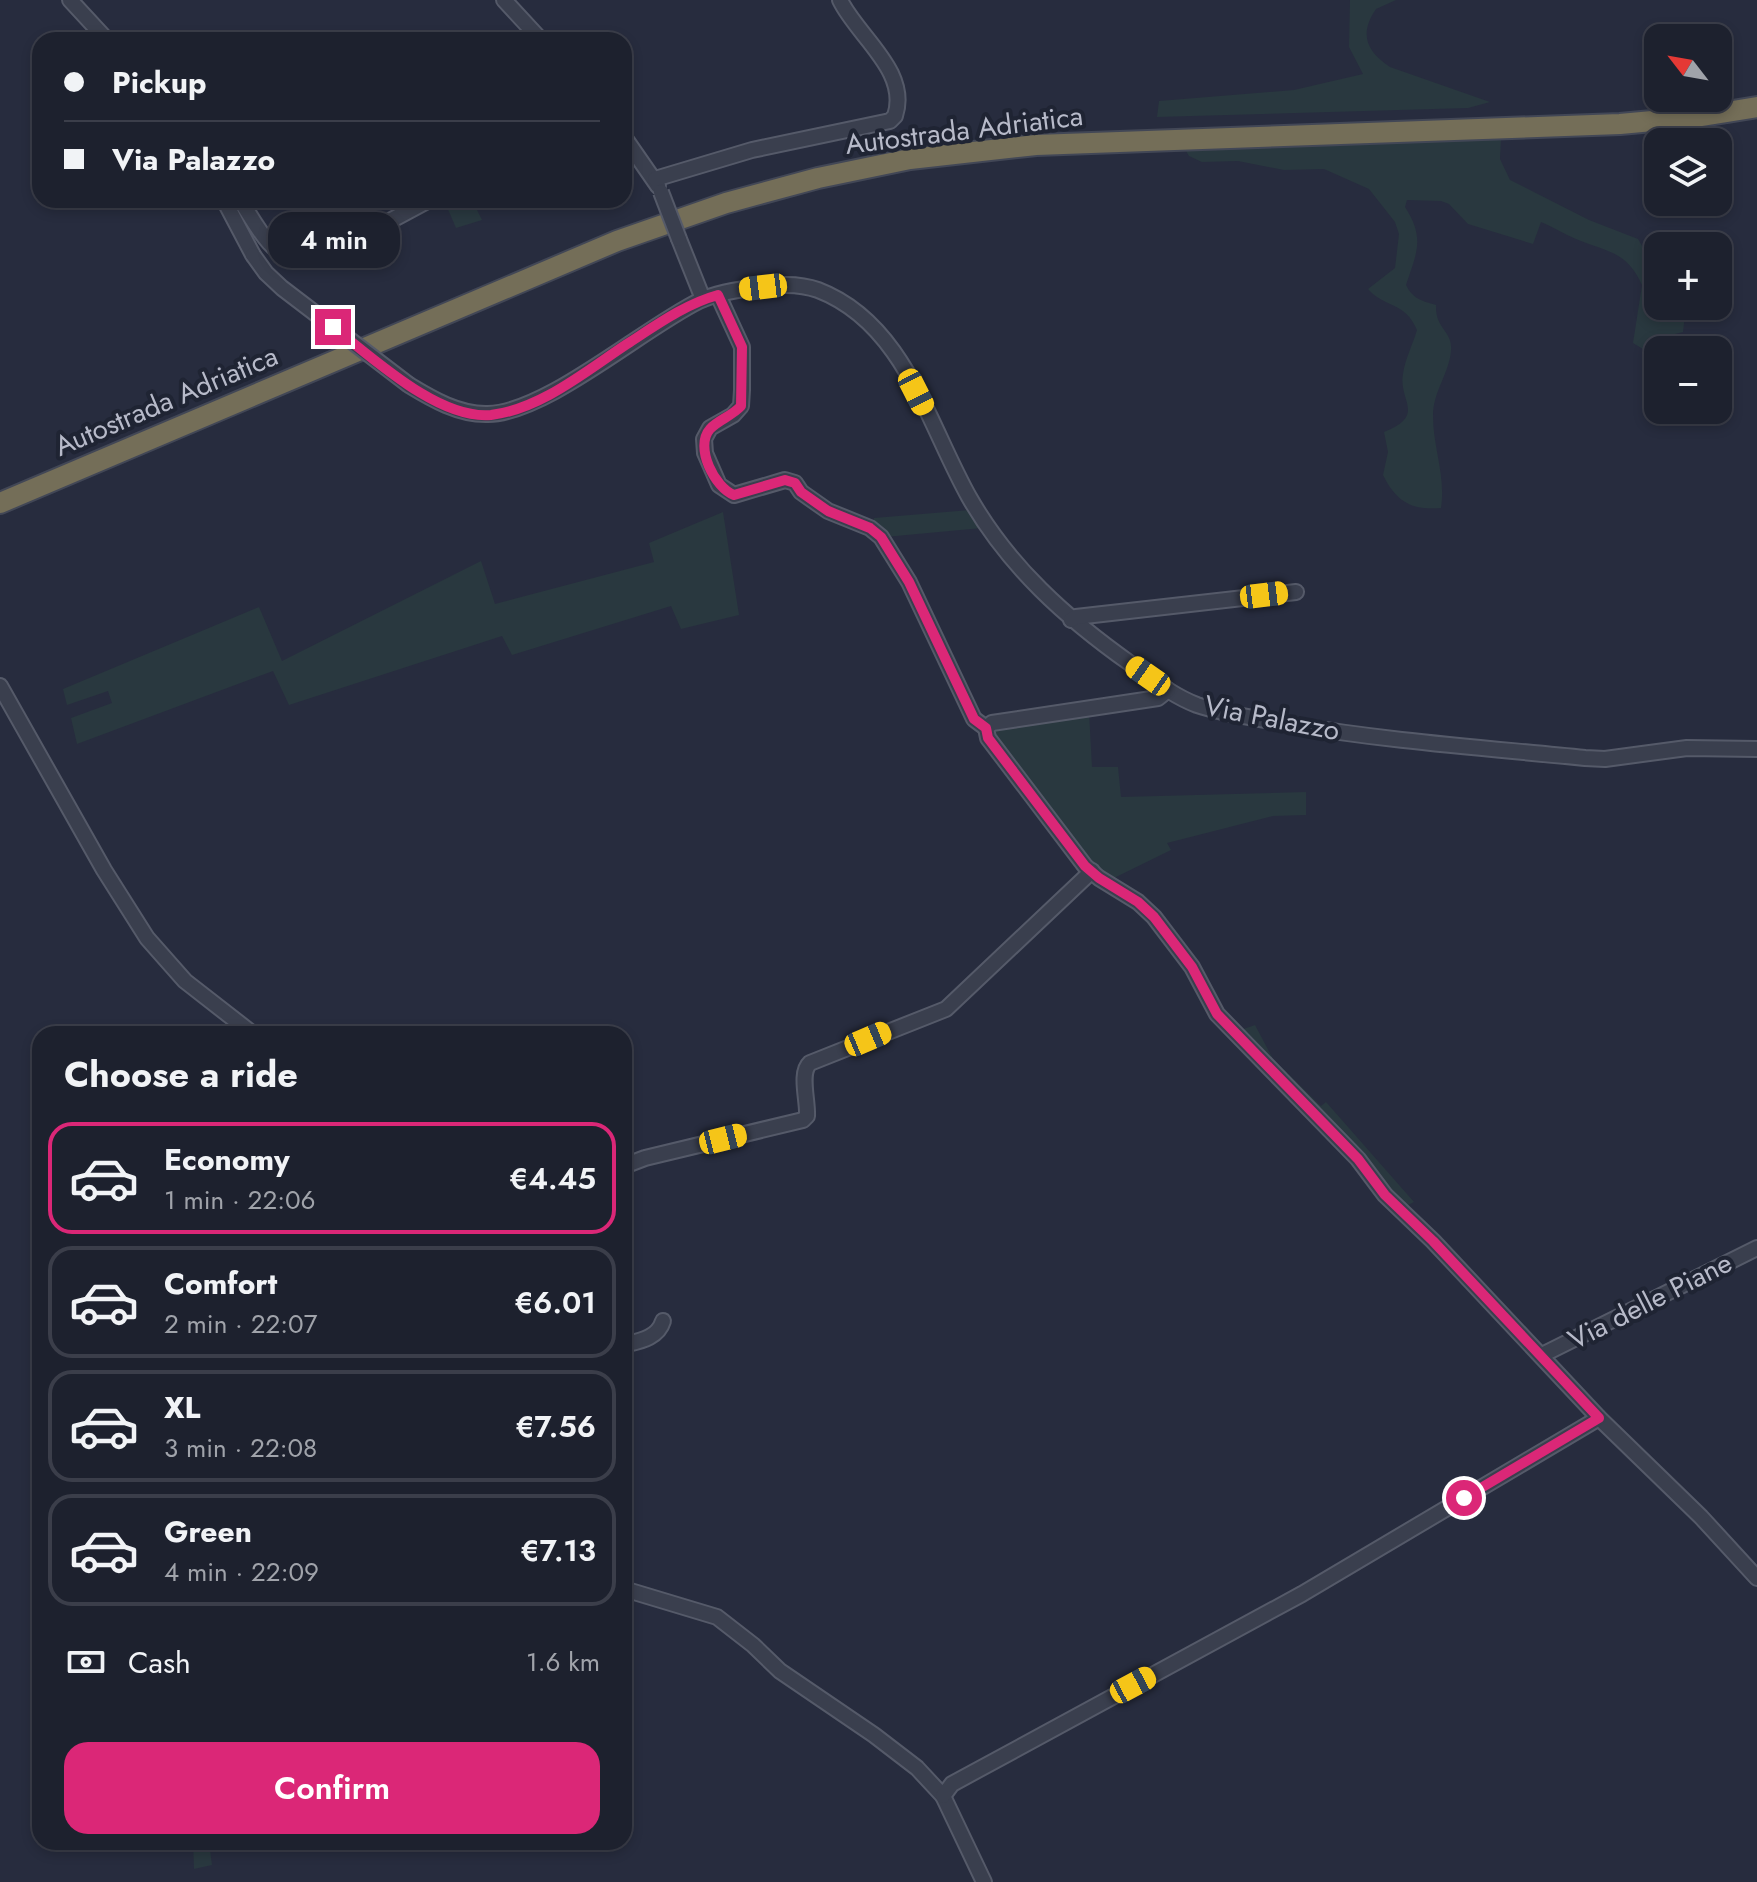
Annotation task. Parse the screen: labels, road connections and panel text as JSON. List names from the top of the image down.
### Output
{
  "streets": {
    "highway": ["Autostrada Adriatica"],
    "street": ["Via Palazzo", "Via delle Piane"]
  },
  "north": "top left",
  "page": {
    "map_buttons": ["+", "−"],
    "banner": ["Pickup", "Via Palazzo"],
    "bubble": "4 min",
    "heading": "Choose a ride",
    "list": [
      {
        "name": "Economy",
        "note": "1 min · 22:06",
        "value": "€4.45"
      },
      {
        "name": "Comfort",
        "note": "2 min · 22:07",
        "value": "€6.01"
      },
      {
        "name": "XL",
        "note": "3 min · 22:08",
        "value": "€7.56"
      },
      {
        "name": "Green",
        "note": "4 min · 22:09",
        "value": "€7.13"
      }
    ],
    "pay": ["Cash", "1.6 km"],
    "buttons": "Confirm"
  }
}
